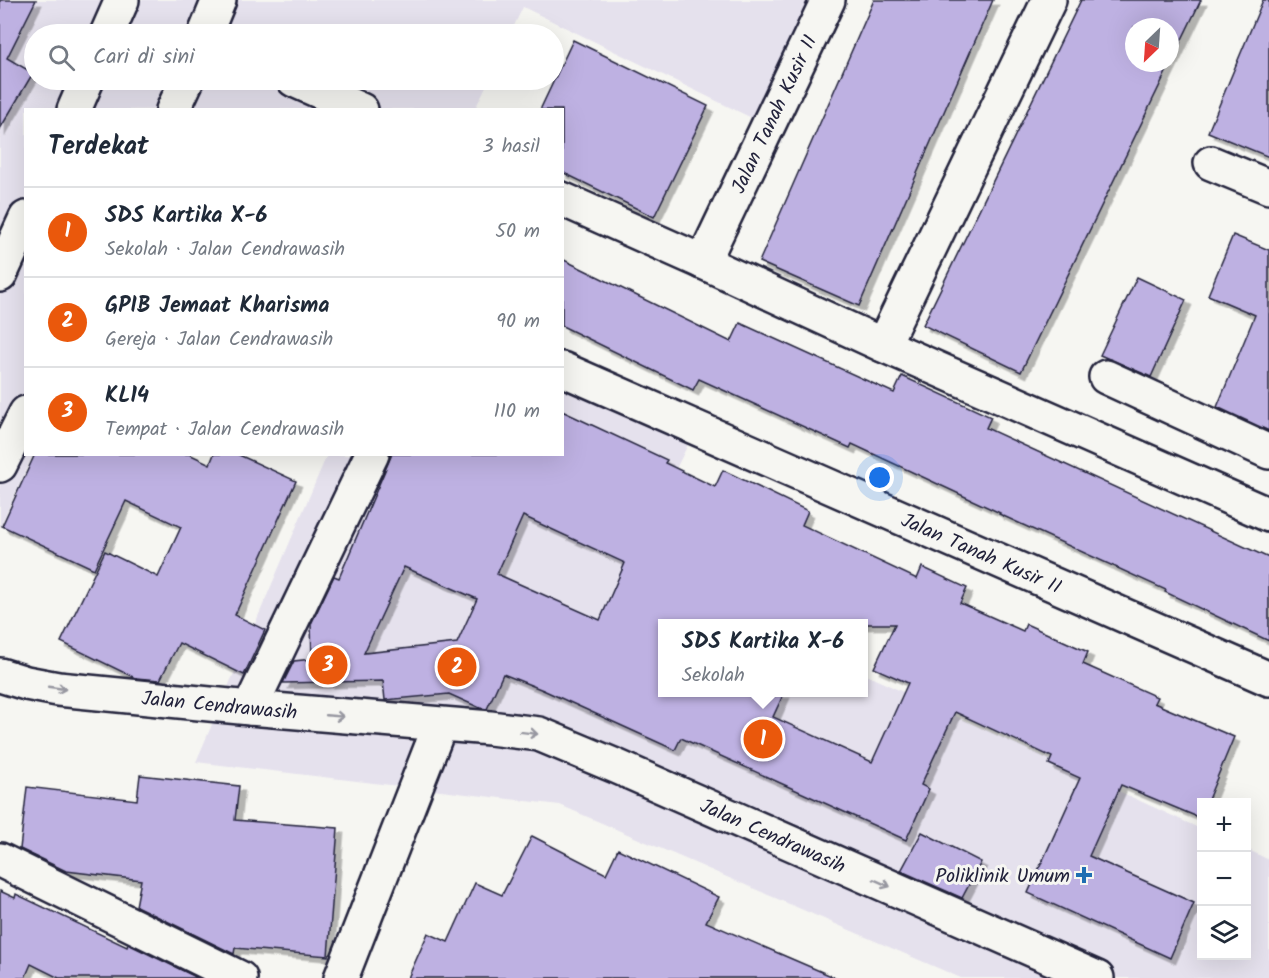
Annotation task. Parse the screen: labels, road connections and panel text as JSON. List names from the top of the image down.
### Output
{
  "streets": {
    "main road": ["Jalan Tanah Kusir II", "Jalan Cendrawasih"]
  },
  "one_way": ["Jalan Cendrawasih"],
  "places": {
    "health": ["Poliklinik Umum"]
  },
  "north": "bottom left",
  "page": {
    "search": "Cari di sini",
    "heading": ["Terdekat", "3 hasil"],
    "list": [
      {
        "mark": "1",
        "name": "SDS Kartika X-6",
        "note": "Sekolah · Jalan Cendrawasih",
        "value": "50 m"
      },
      {
        "mark": "2",
        "name": "GPIB Jemaat Kharisma",
        "note": "Gereja · Jalan Cendrawasih",
        "value": "90 m"
      },
      {
        "mark": "3",
        "name": "KL14",
        "note": "Tempat · Jalan Cendrawasih",
        "value": "110 m"
      }
    ],
    "popup": ["SDS Kartika X-6", "Sekolah"],
    "pins": ["3", "2", "1"],
    "map_buttons": ["+", "−"]
  }
}
